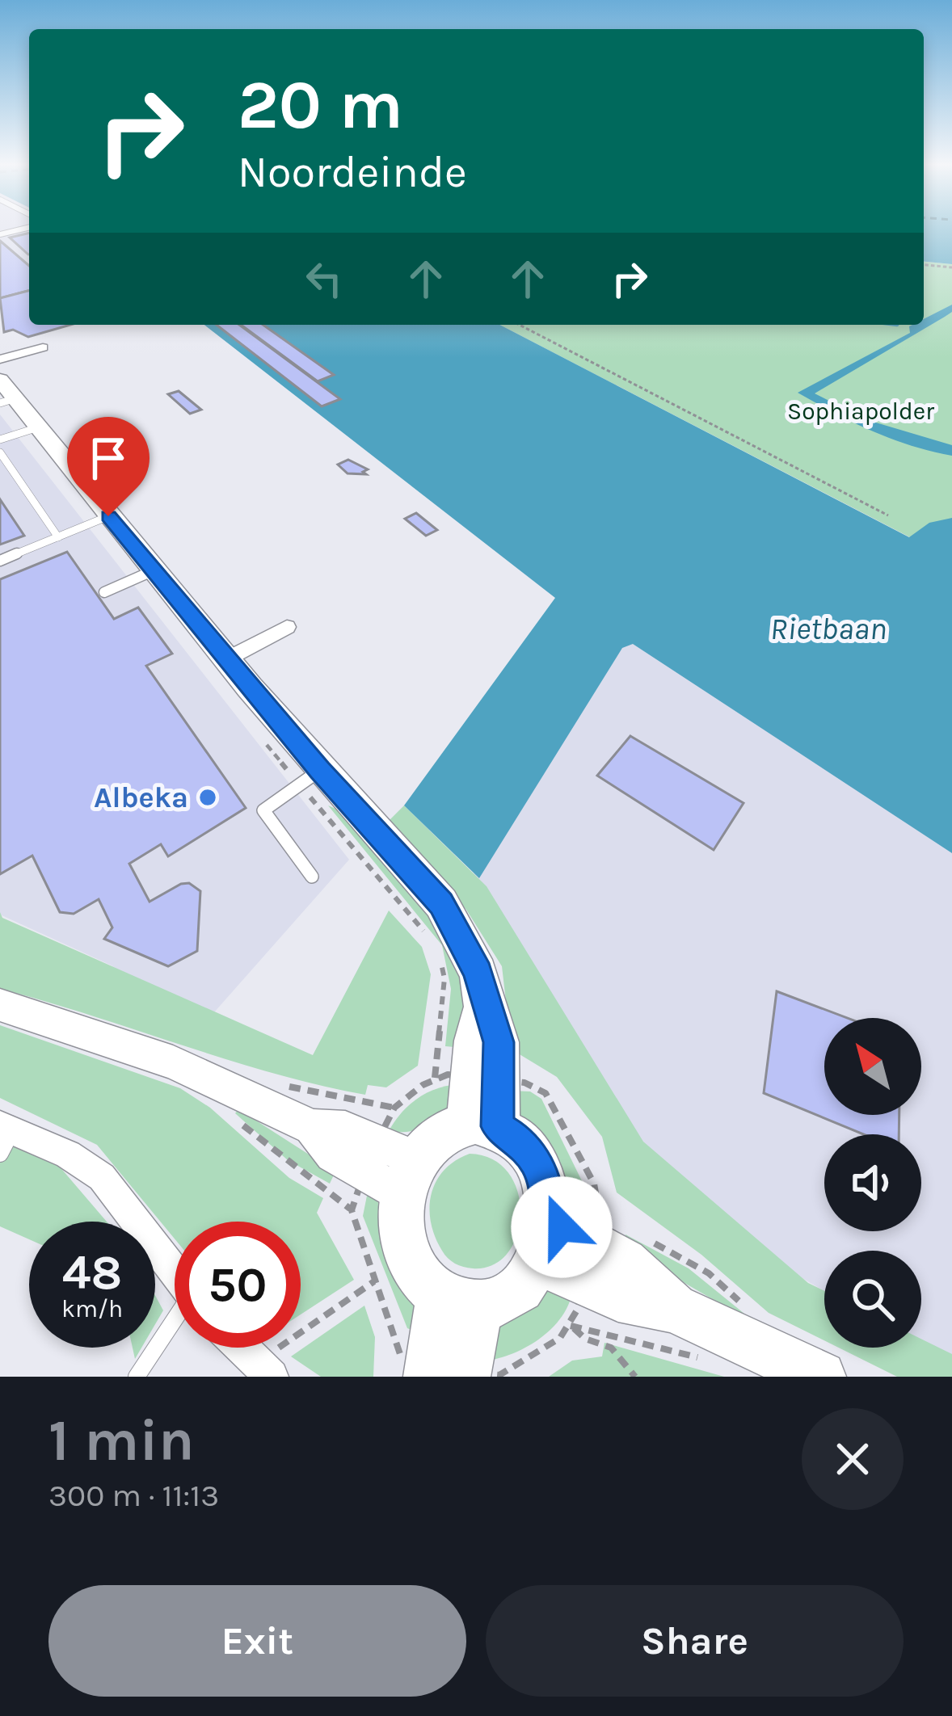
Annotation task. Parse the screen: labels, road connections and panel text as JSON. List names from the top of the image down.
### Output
{
  "water": ["Rietbaan"],
  "parks": ["Sophiapolder"],
  "places": ["Albeka"],
  "north": "top left",
  "page": {
    "turn": ["20 m", "Noordeinde"],
    "speed": "48 km/h",
    "limit": "50",
    "heading": ["1 min", "300 m · 11:13"],
    "buttons": ["Exit", "Share"]
  }
}
